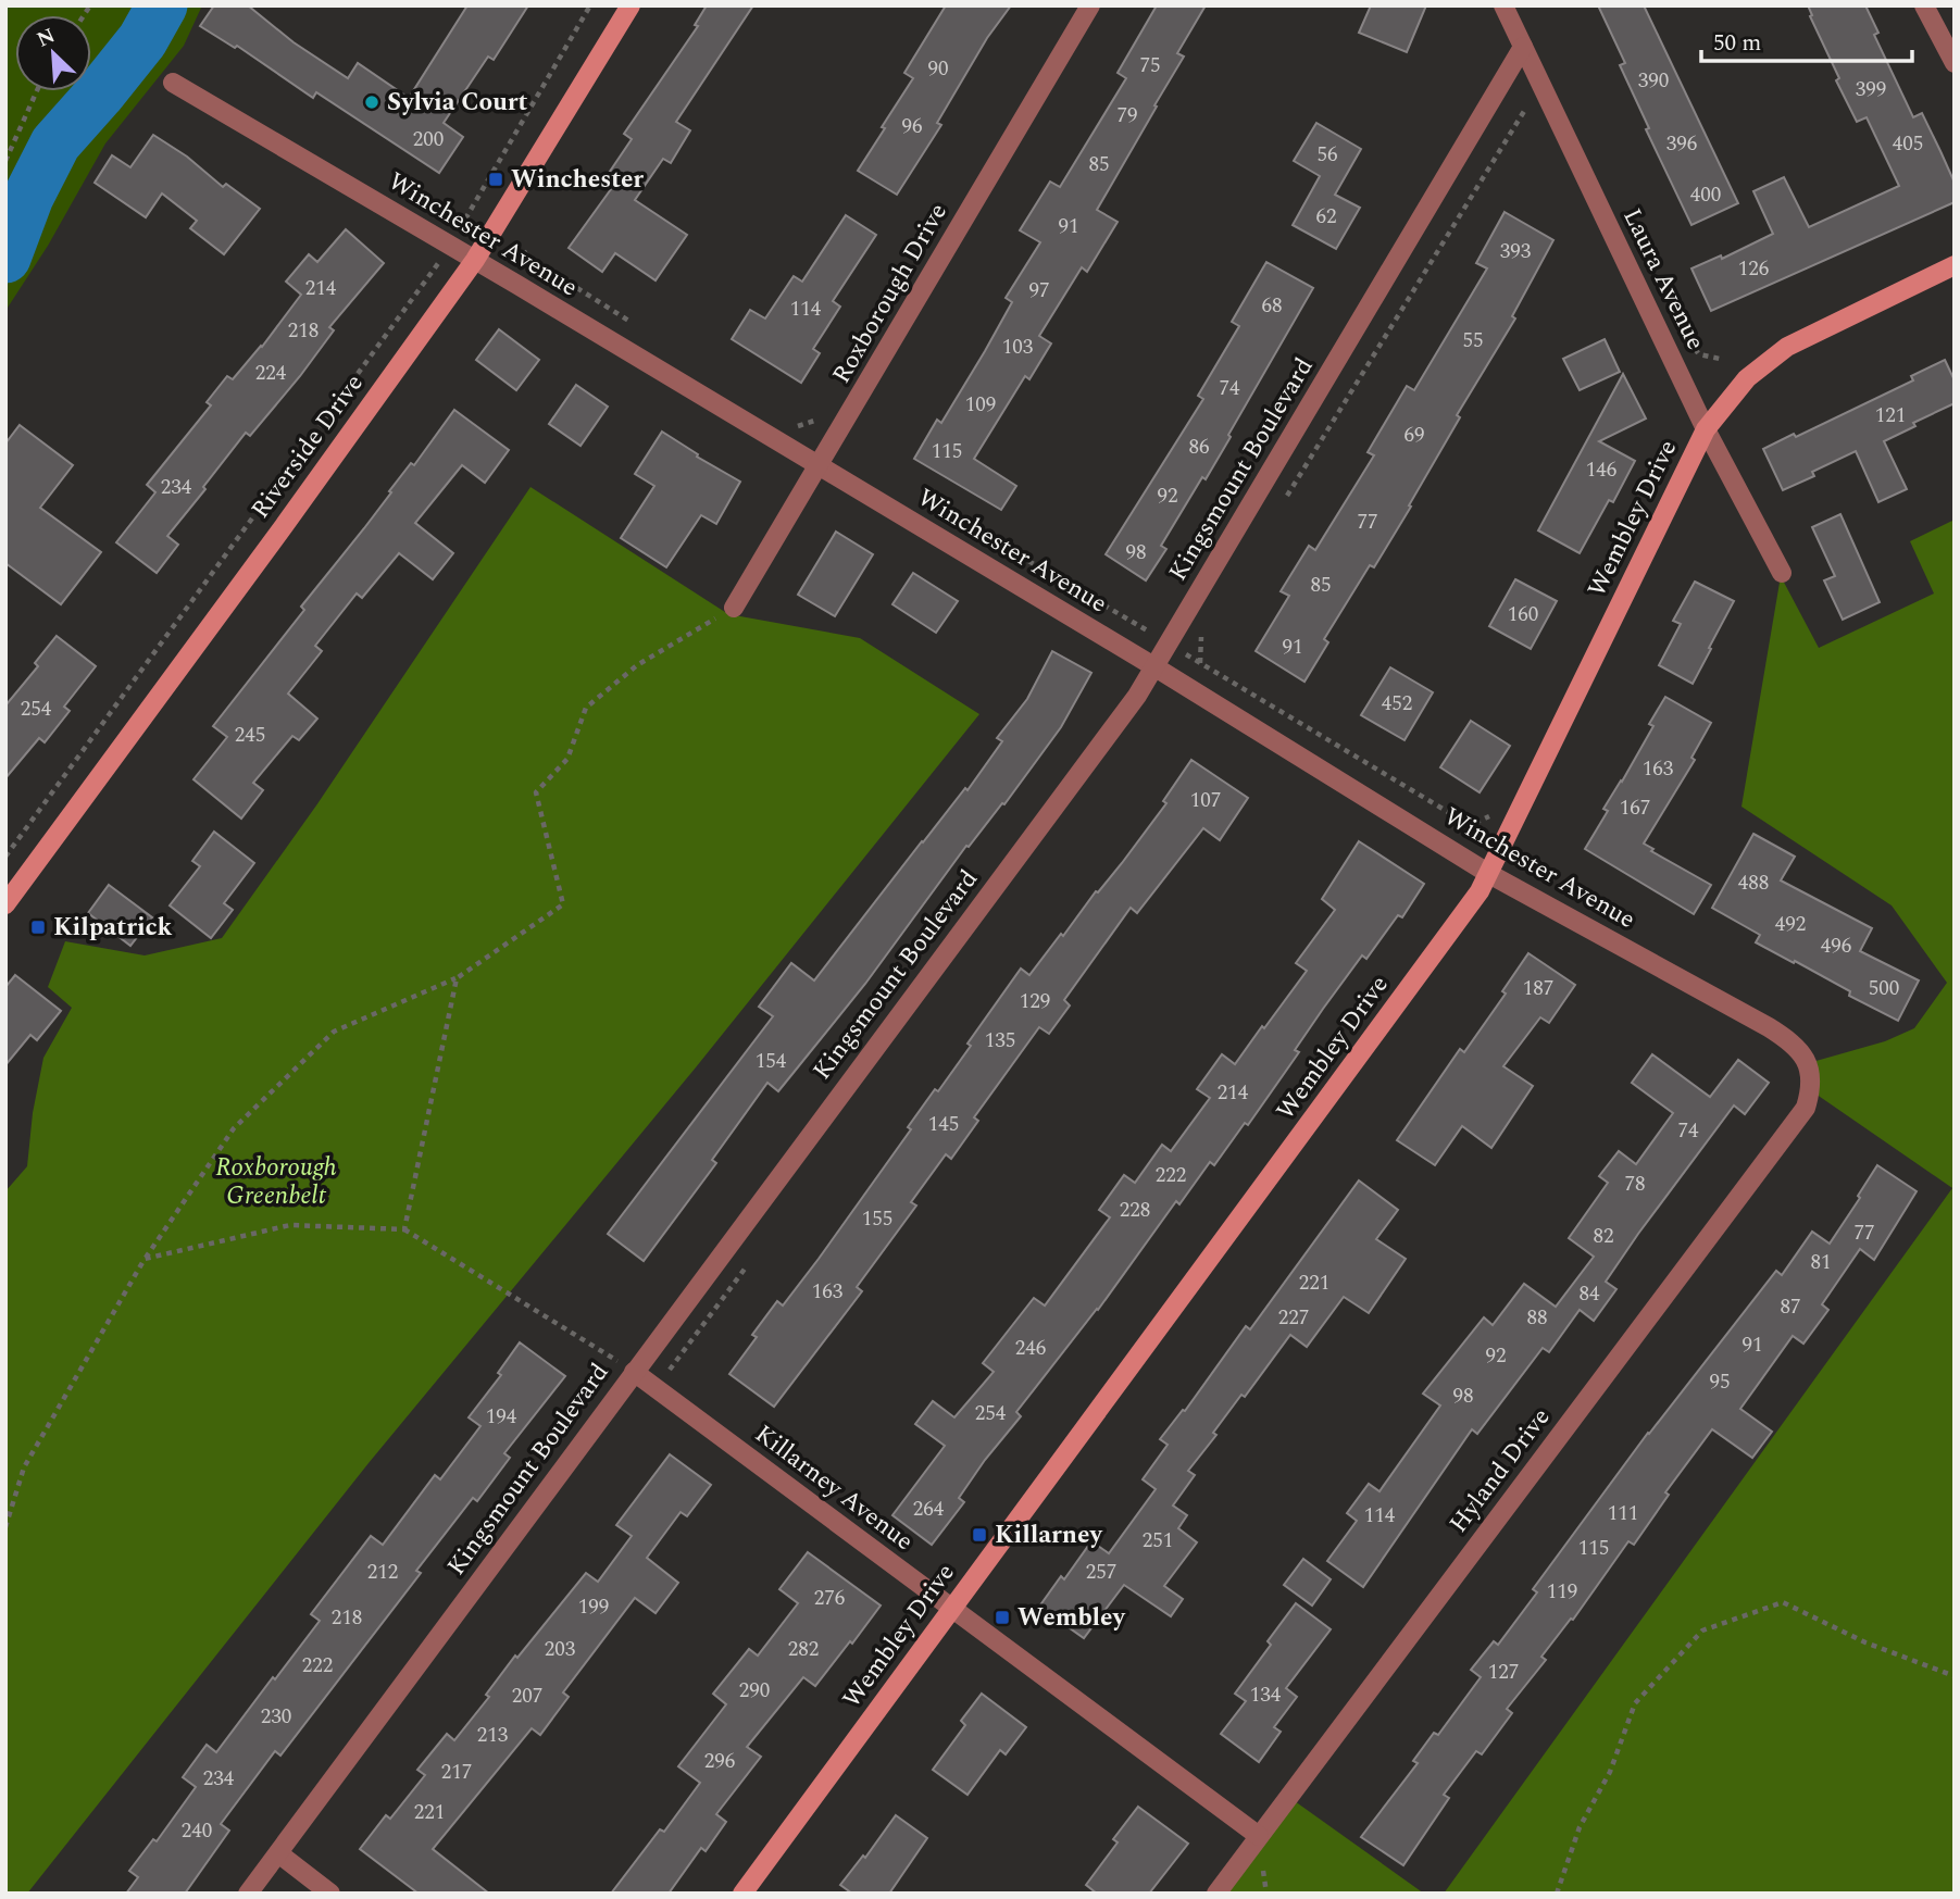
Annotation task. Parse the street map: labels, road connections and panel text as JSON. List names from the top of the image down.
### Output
{
  "streets": {
    "street": [
      "Winchester Avenue",
      "Laura Avenue",
      "Roxborough Drive",
      "Riverside Drive",
      "Kingsmount Boulevard",
      "Wembley Drive",
      "Hyland Drive",
      "Killarney Avenue"
    ]
  },
  "crossings": [
    ["Winchester Avenue", "Roxborough Drive"],
    ["Winchester Avenue", "Riverside Drive"],
    ["Winchester Avenue", "Kingsmount Boulevard"],
    ["Winchester Avenue", "Wembley Drive"],
    ["Winchester Avenue", "Hyland Drive"],
    ["Laura Avenue", "Kingsmount Boulevard"],
    ["Laura Avenue", "Wembley Drive"],
    ["Kingsmount Boulevard", "Killarney Avenue"],
    ["Wembley Drive", "Killarney Avenue"],
    ["Hyland Drive", "Killarney Avenue"]
  ],
  "parks": ["Roxborough Greenbelt"],
  "places": {
    "other": ["Sylvia Court"],
    "transit": [
      "Winchester",
      "Kilpatrick",
      "Killarney",
      "Wembley"
    ]
  },
  "house_numbers": [
    "75",
    "90",
    "390",
    "399",
    "79",
    "96",
    "200",
    "396",
    "405",
    "56",
    "85",
    "400",
    "62",
    "91",
    "393",
    "126",
    "214",
    "97",
    "68",
    "114",
    "218",
    "55",
    "103",
    "224",
    "74",
    "109",
    "121",
    "69",
    "86",
    "115",
    "146",
    "234",
    "92",
    "77",
    "98",
    "85",
    "160",
    "91",
    "452",
    "254",
    "245",
    "163",
    "107",
    "167",
    "488",
    "492",
    "496",
    "187",
    "500",
    "129",
    "135",
    "154",
    "214",
    "145",
    "74",
    "222",
    "78",
    "228",
    "155",
    "77",
    "82",
    "81",
    "221",
    "163",
    "84",
    "87",
    "227",
    "88",
    "91",
    "246",
    "92",
    "95",
    "98",
    "254",
    "194",
    "264",
    "111",
    "114",
    "251",
    "115",
    "212",
    "257",
    "119",
    "276",
    "199",
    "218",
    "203",
    "282",
    "222",
    "127",
    "290",
    "134",
    "207",
    "230",
    "213",
    "296",
    "217",
    "234",
    "221",
    "240"
  ],
  "scale_bar": "50 m",
  "north": "top left"
}
